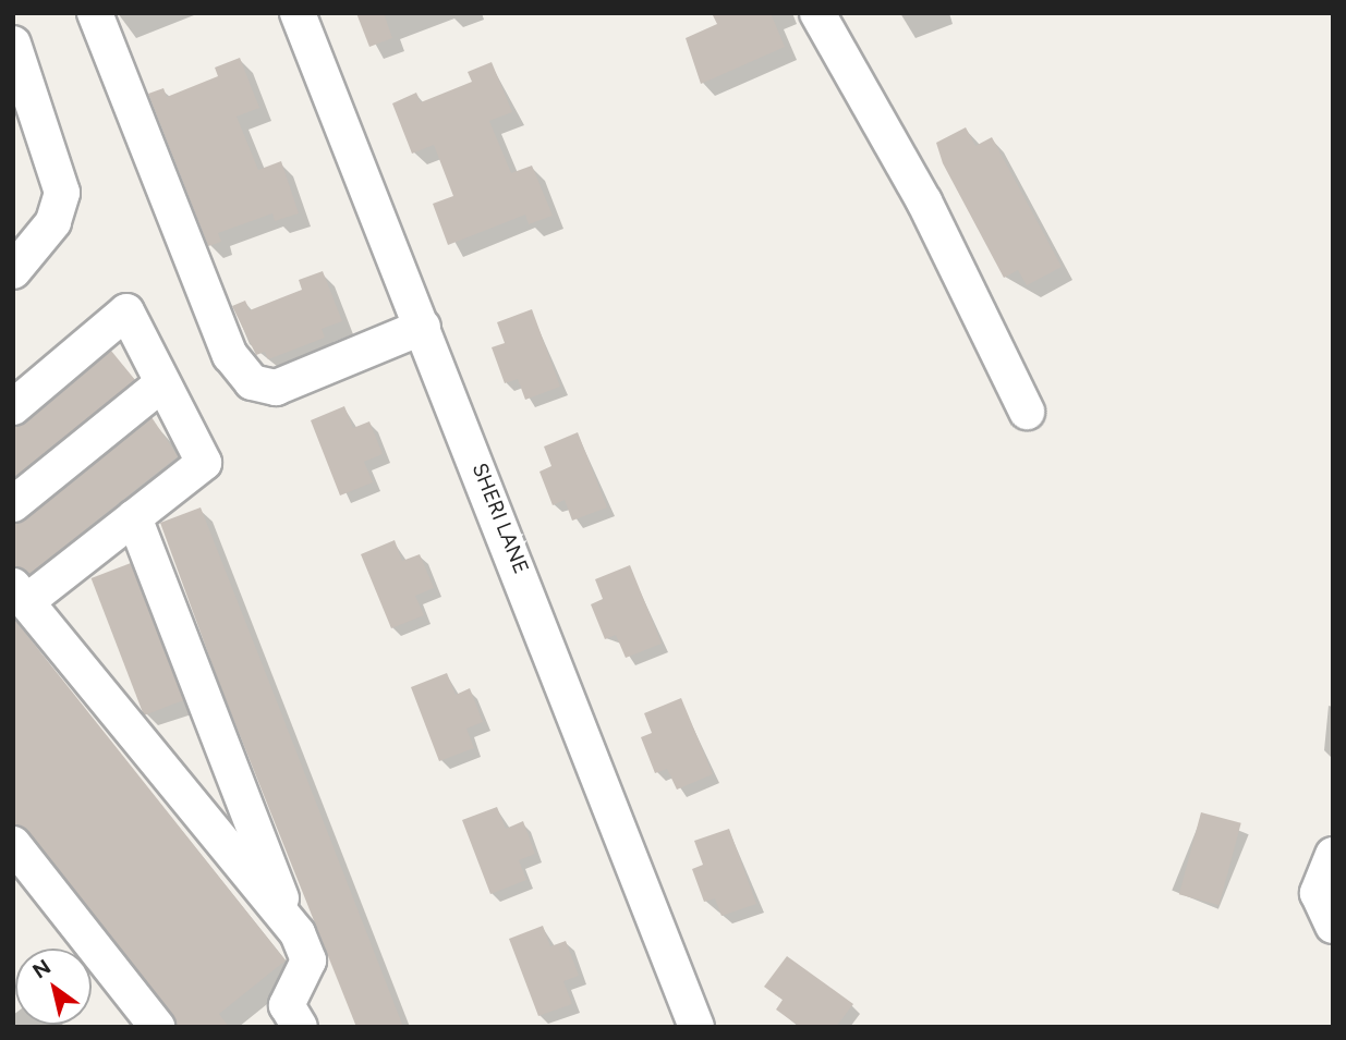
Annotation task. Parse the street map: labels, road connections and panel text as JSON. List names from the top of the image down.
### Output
{
  "streets": {
    "street": ["SHERI LANE"]
  },
  "north": "top left"
}
